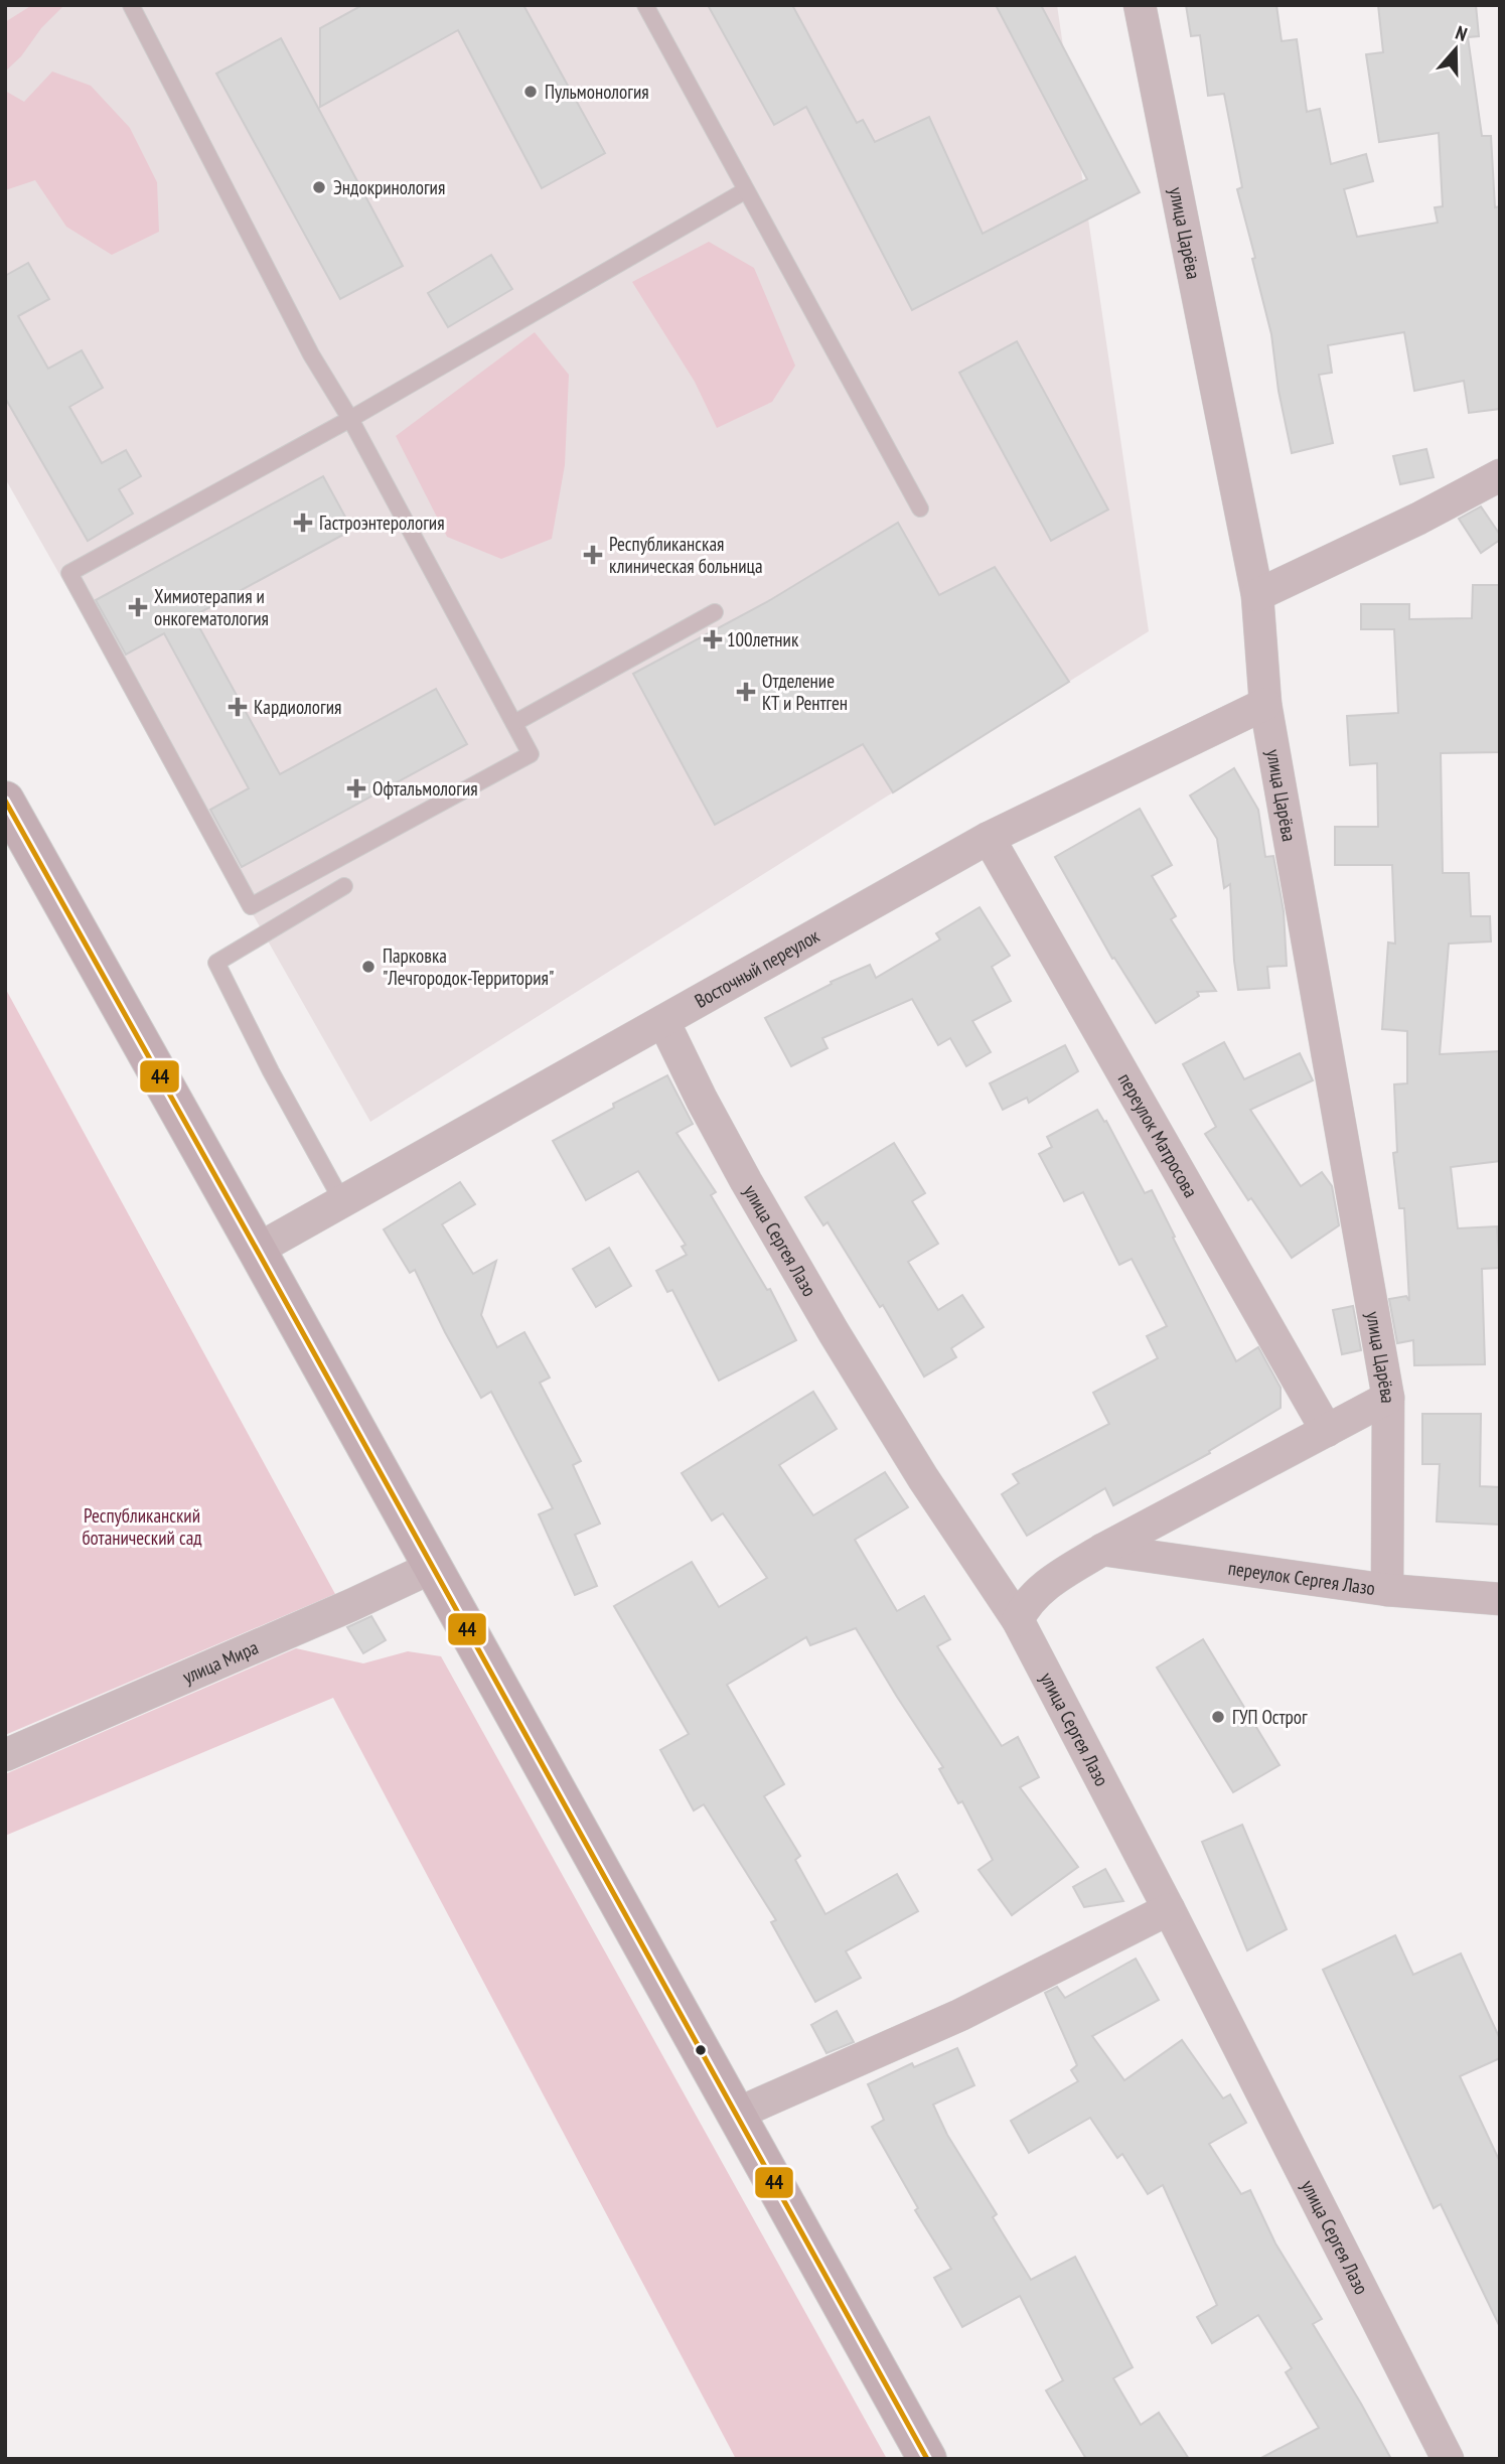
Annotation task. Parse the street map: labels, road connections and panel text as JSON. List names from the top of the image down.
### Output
{
  "streets": {
    "street": [
      "улица Царёва",
      "Восточный переулок",
      "переулок Матросова",
      "улица Сергея Лазо",
      "переулок Сергея Лазо",
      "улица Мира"
    ]
  },
  "crossings": [
    ["улица Царёва", "Восточный переулок"],
    ["улица Царёва", "переулок Сергея Лазо"],
    ["Восточный переулок", "переулок Матросова"],
    ["Восточный переулок", "улица Сергея Лазо"]
  ],
  "parks": ["Республиканский ботанический сад"],
  "places": {
    "other": [
      "Пульмонология",
      "Эндокринология",
      "Парковка \"Лечгородок-Территория\"",
      "ГУП Острог"
    ],
    "health": [
      "Гастроэнтерология",
      "Республиканская клиническая больница",
      "Химиотерапия и онкогематология",
      "100летник",
      "Отделение КТ и Рентген",
      "Кардиология",
      "Офтальмология"
    ]
  },
  "lines": ["transit line 44"],
  "north": "top"
}
